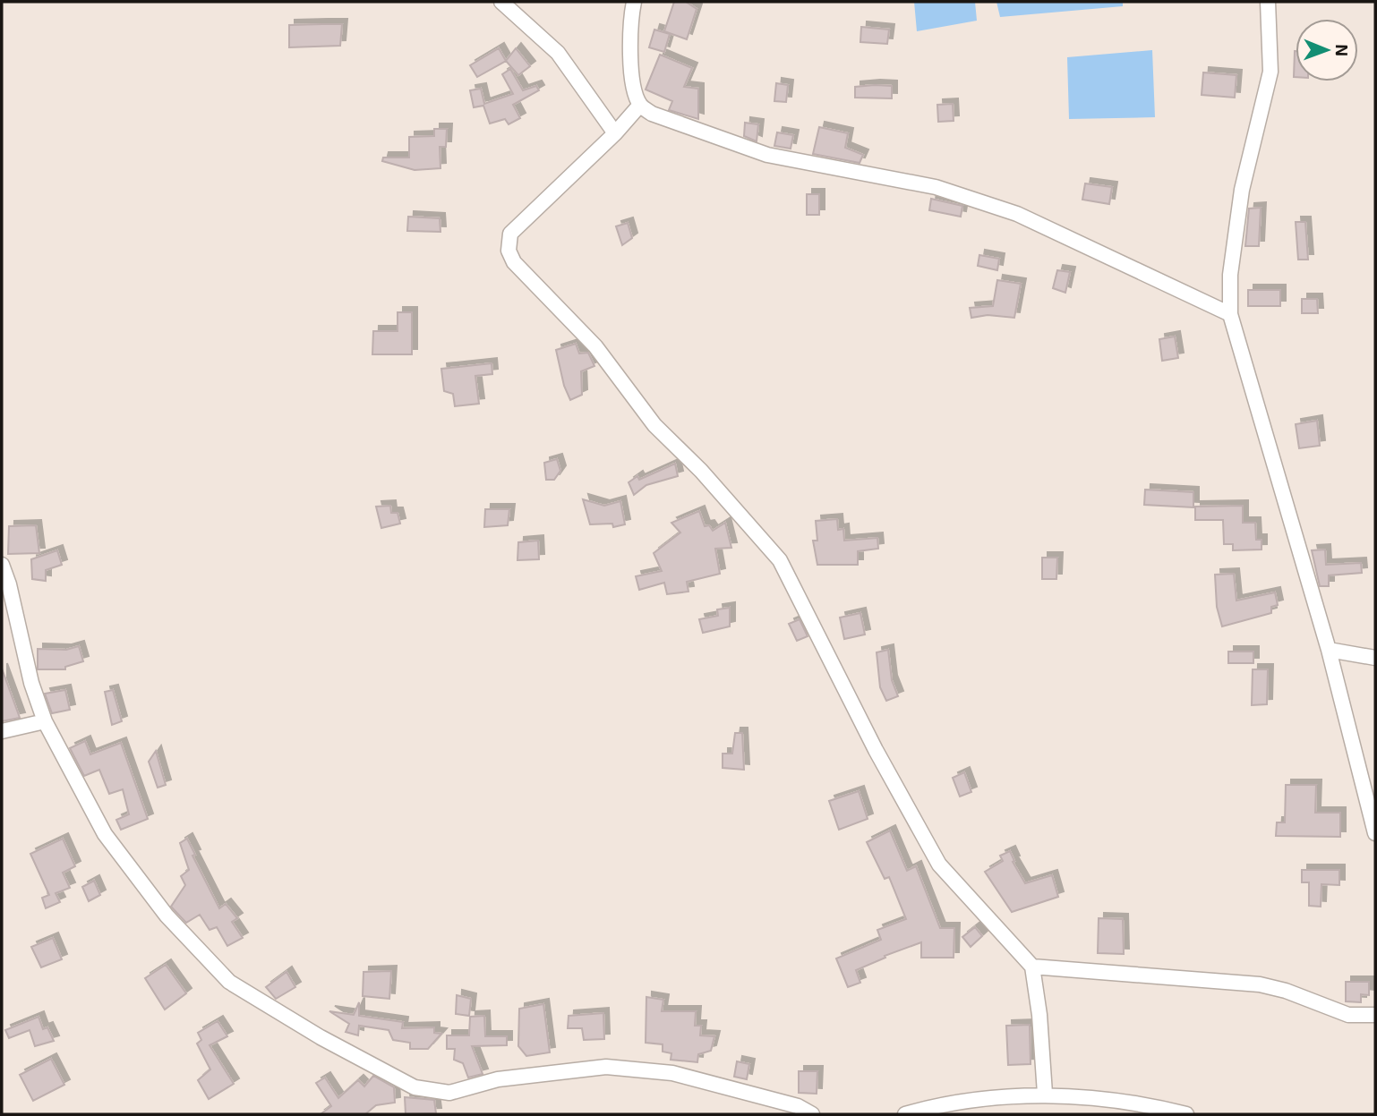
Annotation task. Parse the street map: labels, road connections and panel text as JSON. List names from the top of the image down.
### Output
{
  "north": "right"
}
